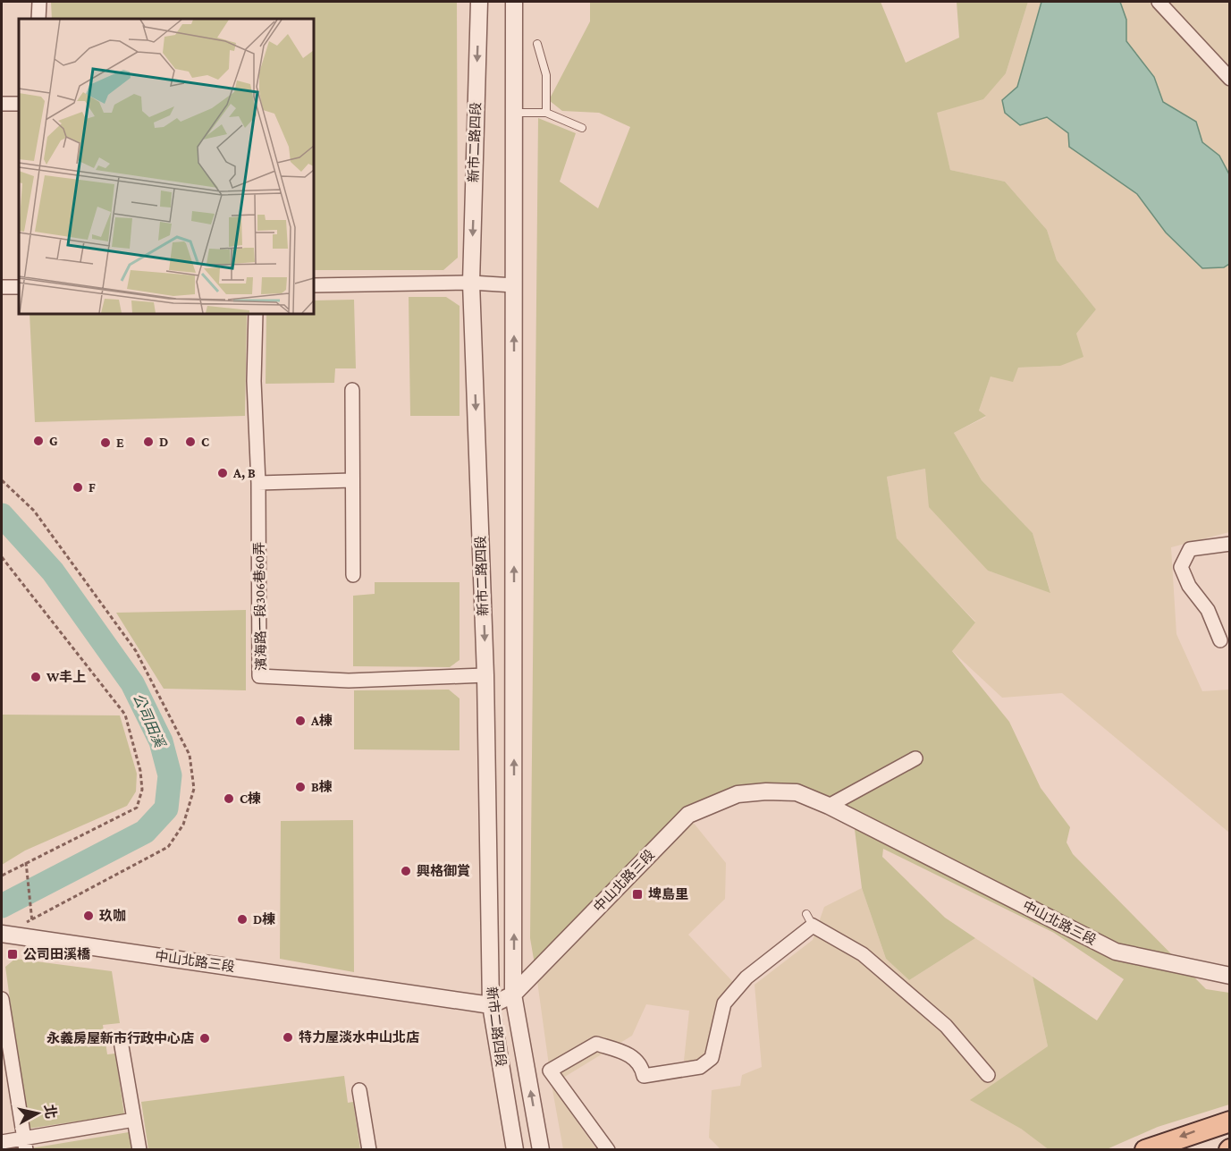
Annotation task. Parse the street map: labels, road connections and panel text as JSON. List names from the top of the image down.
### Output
{
  "streets": {
    "street": ["新市二路四段", "濱海路一段306巷60弄", "中山北路三段"]
  },
  "crossings": [
    ["新市二路四段", "濱海路一段306巷60弄"],
    ["新市二路四段", "中山北路三段"]
  ],
  "water": ["公司田溪"],
  "places": {
    "other": [
      "G",
      "D",
      "C",
      "E",
      "A, B",
      "F",
      "W丰上",
      "A棟",
      "B棟",
      "C棟",
      "興格御賞",
      "玖咖",
      "D棟",
      "特力屋淡水中山北店",
      "永義房屋新市行政中心店"
    ],
    "transit": ["埤島里", "公司田溪橋"]
  },
  "north": "right"
}
